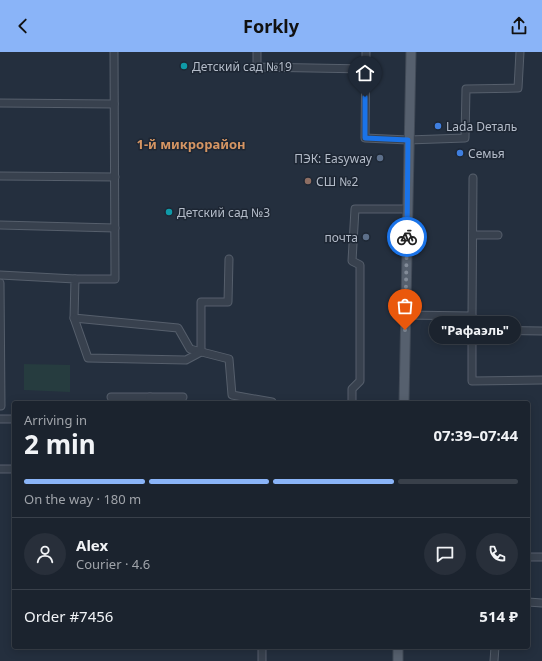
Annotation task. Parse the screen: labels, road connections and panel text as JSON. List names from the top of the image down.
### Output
{
  "districts": ["1-й микрорайон"],
  "places": [
    "Детский сад №19",
    "Lada Dеталь",
    "Семья",
    "ПЭК: Easyway",
    "СШ №2",
    "Детский сад №3",
    "почта",
    "\"Рафаэль\""
  ],
  "page": {
    "header": "Forkly",
    "bubble": "\"Рафаэль\"",
    "heading": ["2 min", "Arriving in", "07:39–07:44"],
    "panel": [
      "Alex",
      "Courier · 4.6",
      "Order #7456",
      "514 ₽"
    ],
    "bar": "On the way · 180 m"
  }
}
